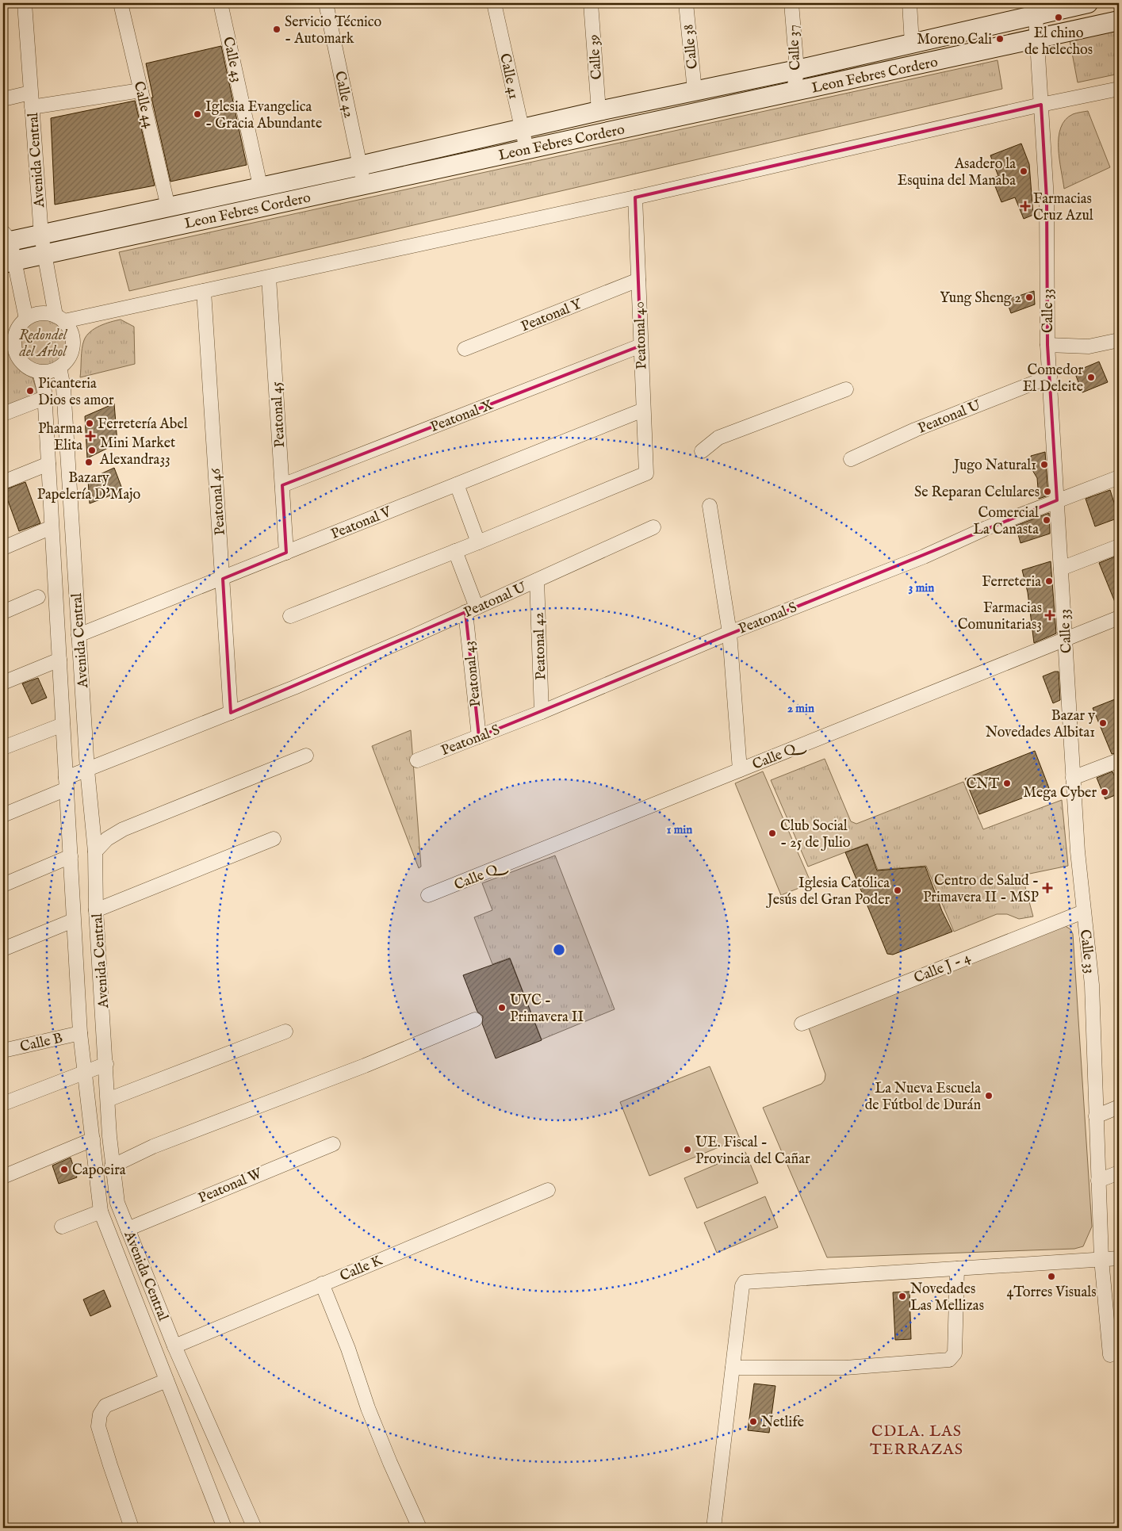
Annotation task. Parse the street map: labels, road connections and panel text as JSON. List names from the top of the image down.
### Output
{
  "streets": {
    "street": [
      "Calle 38",
      "Calle 37",
      "Calle 39",
      "Calle 43",
      "Leon Febres Cordero",
      "Calle 41",
      "Calle 42",
      "Calle 44",
      "Avenida Central",
      "Calle 33",
      "Peatonal Y",
      "Peatonal 40",
      "Peatonal 45",
      "Peatonal X",
      "Peatonal U",
      "Peatonal 46",
      "Peatonal V",
      "Peatonal S",
      "Peatonal 42",
      "Peatonal 43",
      "Calle Q",
      "Calle J - 4",
      "Calle B",
      "Peatonal W",
      "Calle K"
    ]
  },
  "crossings": [
    ["Calle 38", "Leon Febres Cordero"],
    ["Calle 37", "Leon Febres Cordero"],
    ["Calle 39", "Leon Febres Cordero"],
    ["Calle 43", "Leon Febres Cordero"],
    ["Leon Febres Cordero", "Calle 41"],
    ["Leon Febres Cordero", "Calle 42"],
    ["Leon Febres Cordero", "Calle 44"],
    ["Leon Febres Cordero", "Avenida Central"],
    ["Leon Febres Cordero", "Calle 33"],
    ["Avenida Central", "Peatonal U"],
    ["Avenida Central", "Peatonal V"],
    ["Avenida Central", "Calle B"],
    ["Avenida Central", "Peatonal W"],
    ["Avenida Central", "Calle K"],
    ["Calle 33", "Peatonal U"],
    ["Calle 33", "Peatonal S"],
    ["Calle 33", "Calle Q"],
    ["Calle 33", "Calle J - 4"],
    ["Peatonal Y", "Peatonal 40"],
    ["Peatonal 40", "Peatonal X"],
    ["Peatonal 40", "Peatonal V"],
    ["Peatonal 45", "Peatonal X"],
    ["Peatonal 45", "Peatonal V"],
    ["Peatonal U", "Peatonal 46"],
    ["Peatonal U", "Peatonal 42"],
    ["Peatonal U", "Peatonal 43"],
    ["Peatonal 46", "Peatonal V"],
    ["Peatonal S", "Peatonal 42"],
    ["Peatonal S", "Peatonal 43"]
  ],
  "districts": ["CDLA. LAS TERRAZAS"],
  "parks": ["Redondel del Árbol"],
  "places": {
    "other": [
      "El chino de helechos",
      "Servicio Técnico - Automark",
      "Moreno Cali",
      "Iglesia Evangelica - Gracia Abundante",
      "Asadero la Esquina del Manaba",
      "Yung Sheng 2",
      "Comedor El Deleite",
      "Picanteria Dios es amor",
      "Ferretería Abel",
      "Mini Market Alexandra33",
      "Bazary Papelería D'Majo",
      "Jugo Natural1",
      "Se Reparan Celulares",
      "Comercial La Canasta",
      "Ferreteria",
      "Bazar y Novedades Albita1",
      "CNT",
      "Mega Cyber",
      "Club Social - 25 de Julio",
      "Iglesia Católica Jesús del Gran Poder",
      "UVC - Primavera II",
      "La Nueva Escuela de Fútbol de Durán",
      "UE. Fiscal - Provincia del Cañar",
      "Capoeira",
      "4Torres Visuals",
      "Novedades Las Mellizas",
      "Netlife"
    ],
    "health": [
      "Farmacias Cruz Azul",
      "Pharma Elita",
      "Farmacias Comunitarias3",
      "Centro de Salud - Primavera II - MSP"
    ]
  },
  "rings": ["3 min", "2 min", "1 min"]
}
